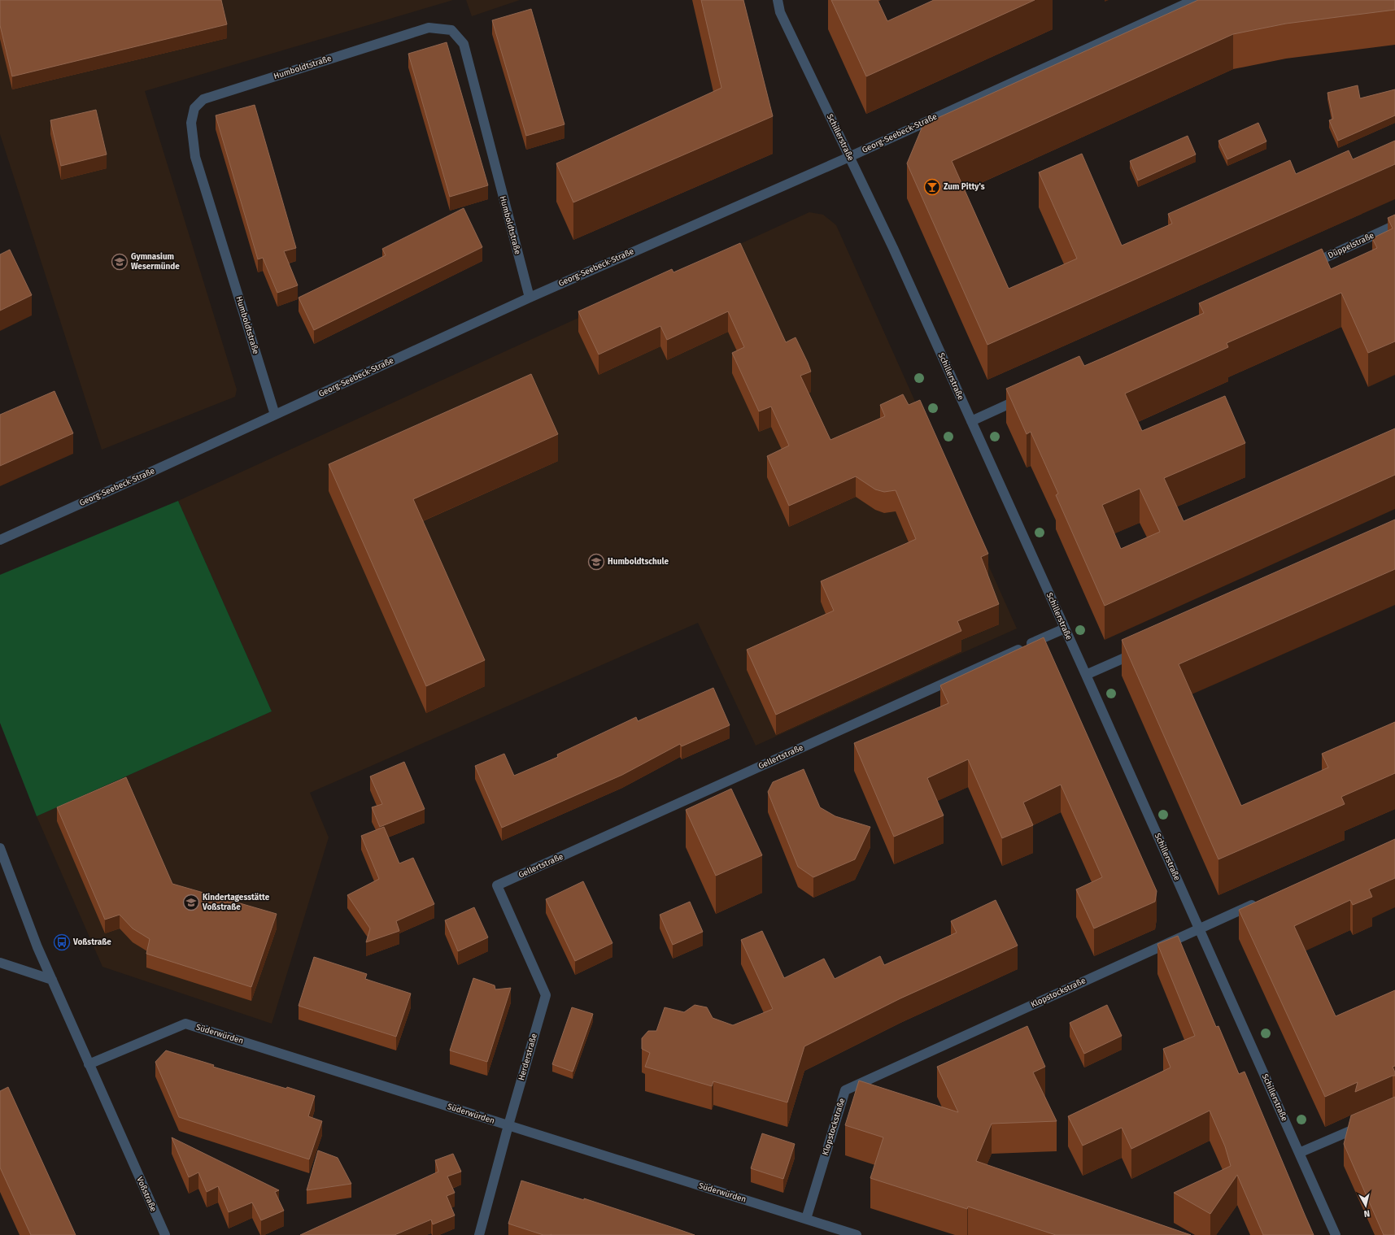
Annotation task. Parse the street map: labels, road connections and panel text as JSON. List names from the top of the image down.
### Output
{
  "streets": {
    "street": [
      "Humboldtstraße",
      "Georg-Seebeck-Straße",
      "Schillerstraße",
      "Düppelstraße",
      "Gellertstraße",
      "Klopstockstraße",
      "Süderwürden",
      "Herderstraße",
      "Voßstraße"
    ]
  },
  "crossings": [
    ["Humboldtstraße", "Georg-Seebeck-Straße"],
    ["Georg-Seebeck-Straße", "Schillerstraße"],
    ["Schillerstraße", "Gellertstraße"],
    ["Schillerstraße", "Klopstockstraße"],
    ["Gellertstraße", "Herderstraße"],
    ["Klopstockstraße", "Süderwürden"],
    ["Süderwürden", "Herderstraße"],
    ["Süderwürden", "Voßstraße"]
  ],
  "places": {
    "bar": ["Zum Pitty's"],
    "school or university": ["Gymnasium Wesermünde", "Humboldtschule", "Kindertagesstätte Voßstraße"],
    "bus stop": ["Voßstraße"]
  },
  "north": "bottom"
}
